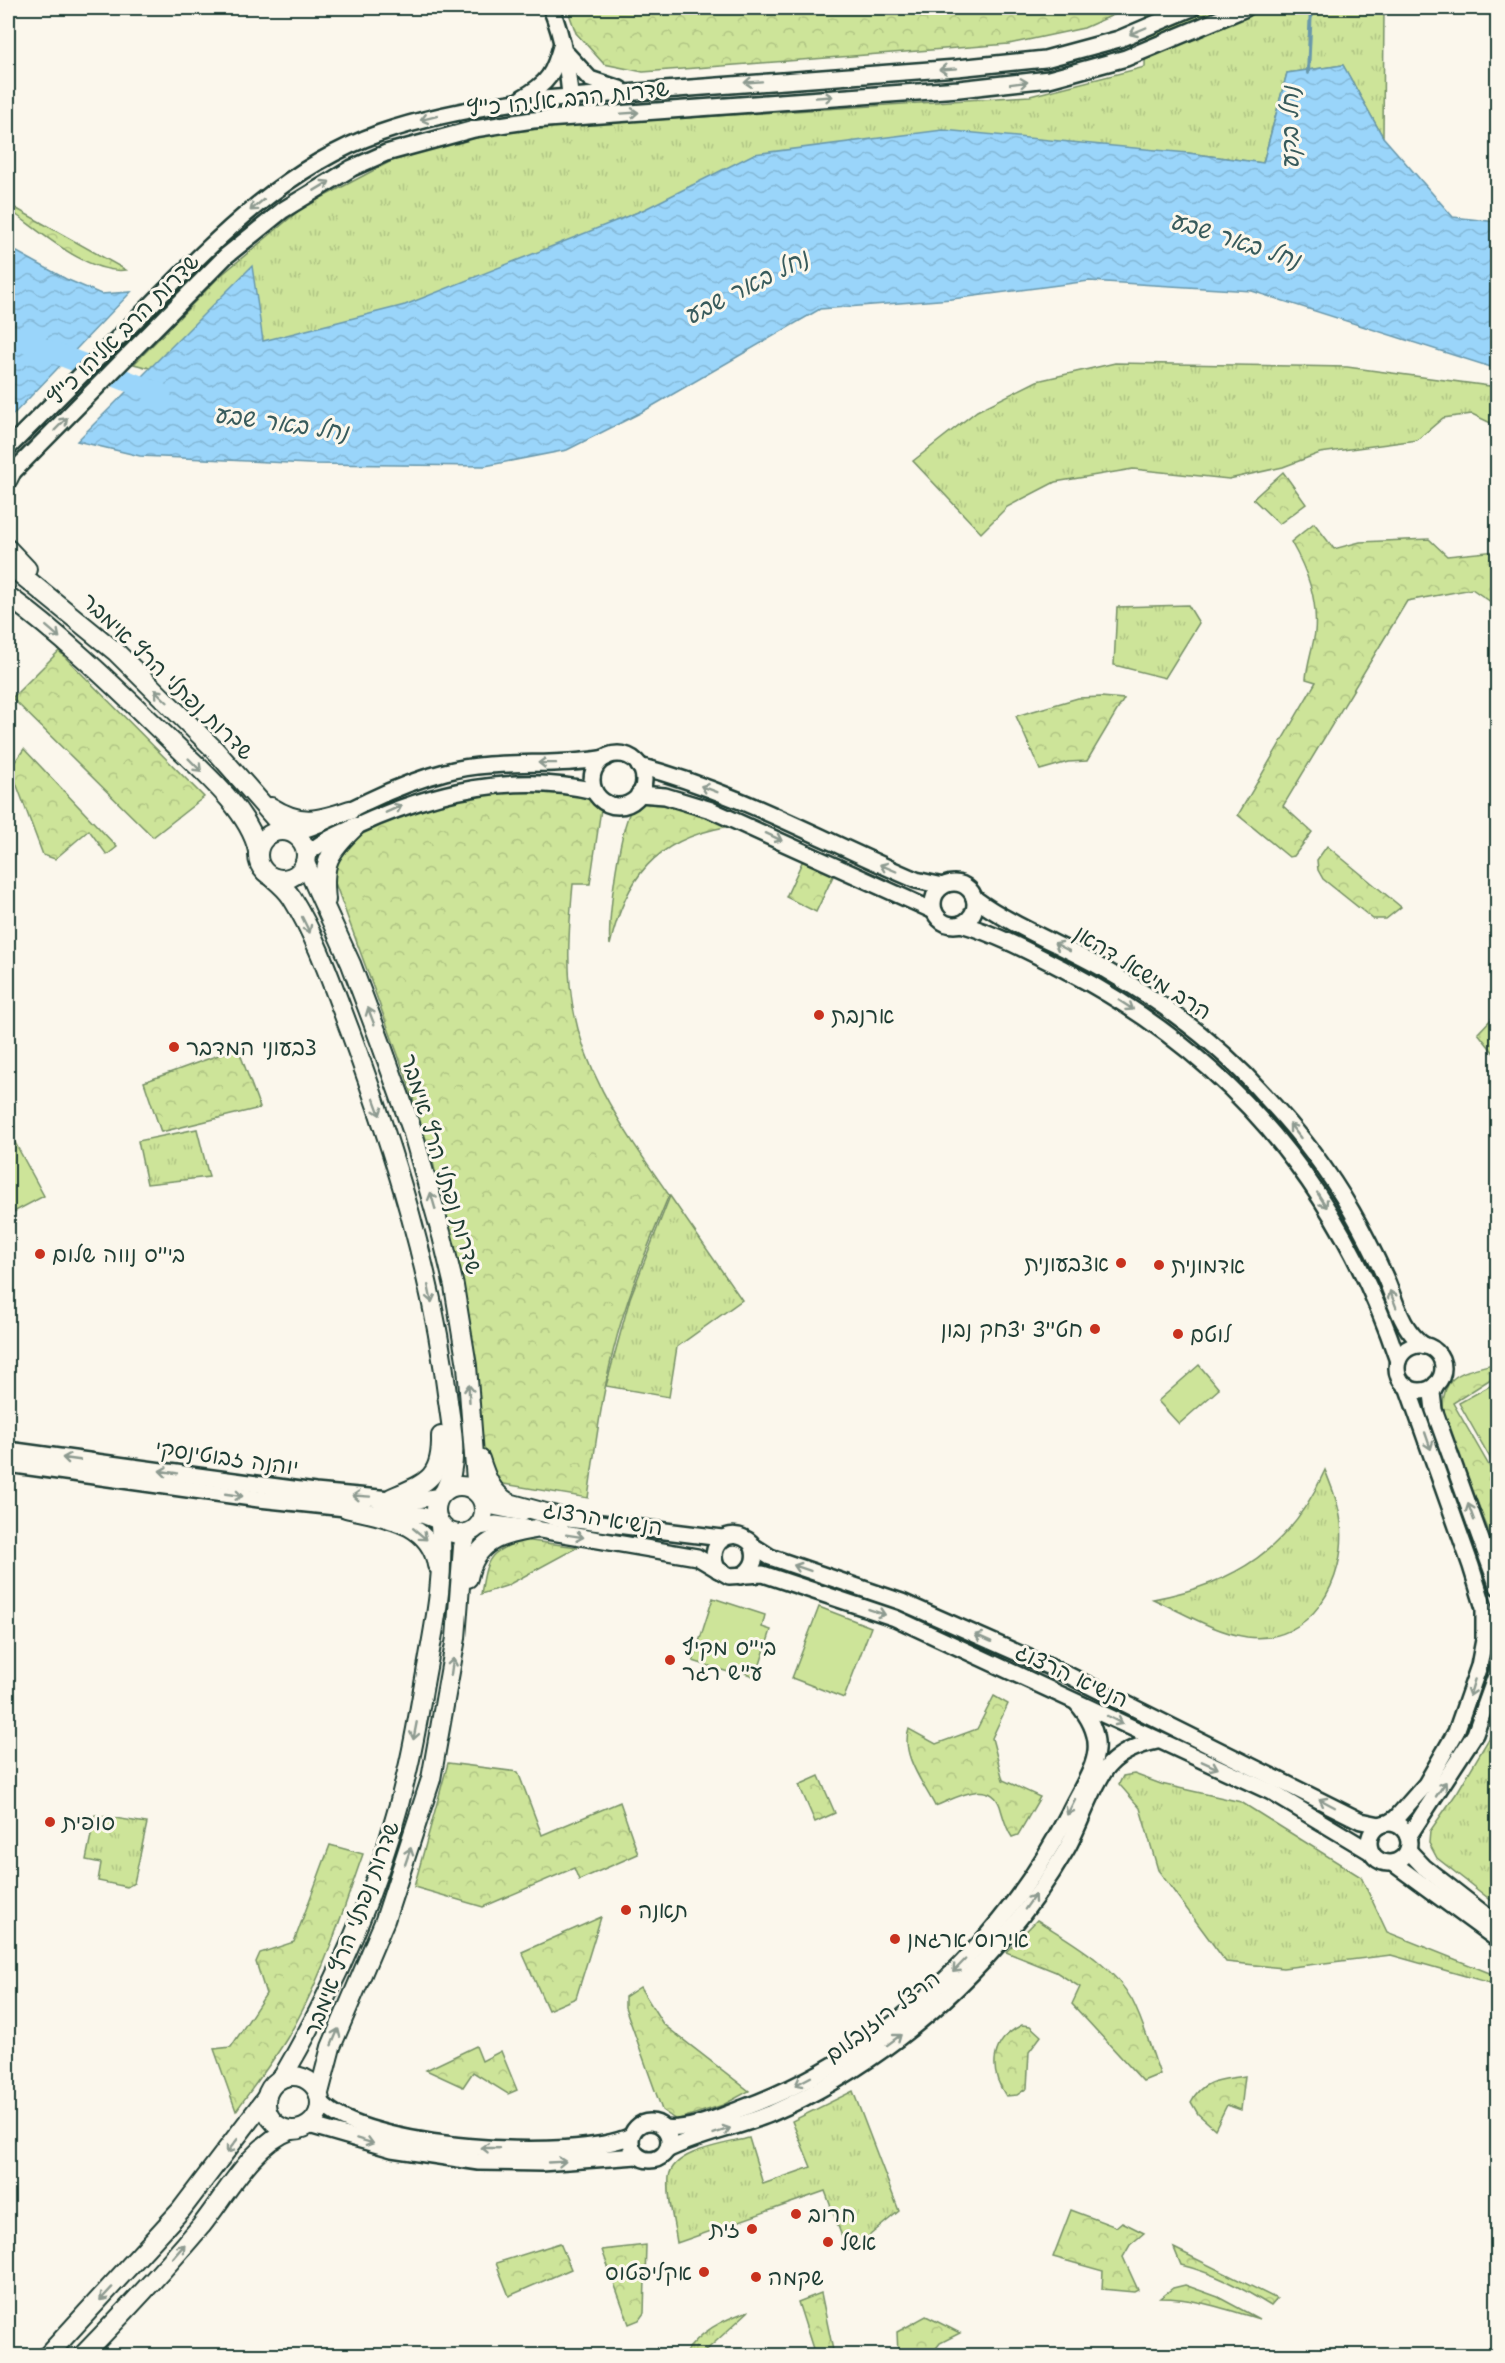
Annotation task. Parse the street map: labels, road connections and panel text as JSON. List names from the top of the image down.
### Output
{
  "streets": {
    "main road": ["שדרות נפתלי הרץ אימבר"],
    "street": [
      "שדרות הרב אליהו כ\"ץ",
      "הרב מישאל דהאן",
      "יוהנה זבוטינסקי",
      "הנשיא הרצוג",
      "הרצל רוזנבלום"
    ]
  },
  "crossings": [
    ["שדרות נפתלי הרץ אימבר", "יוהנה זבוטינסקי"],
    ["שדרות נפתלי הרץ אימבר", "הנשיא הרצוג"],
    ["יוהנה זבוטינסקי", "הנשיא הרצוג"],
    ["הנשיא הרצוג", "הרצל רוזנבלום"]
  ],
  "water": ["נחל בקע", "נחל באר שבע"],
  "places": [
    "ארנבת",
    "צבעוני המדבר",
    "בי\"ס נווה שלום",
    "אצבעונית",
    "אדמונית",
    "חט\"צ יצחק נבון",
    "לוטם",
    "בי\"ס מקיף ע\"ש רגר",
    "סופית",
    "תאנה",
    "אירוס ארגמן",
    "חרוב",
    "זית",
    "אשל",
    "אקליפטוס",
    "שקמה"
  ]
}
